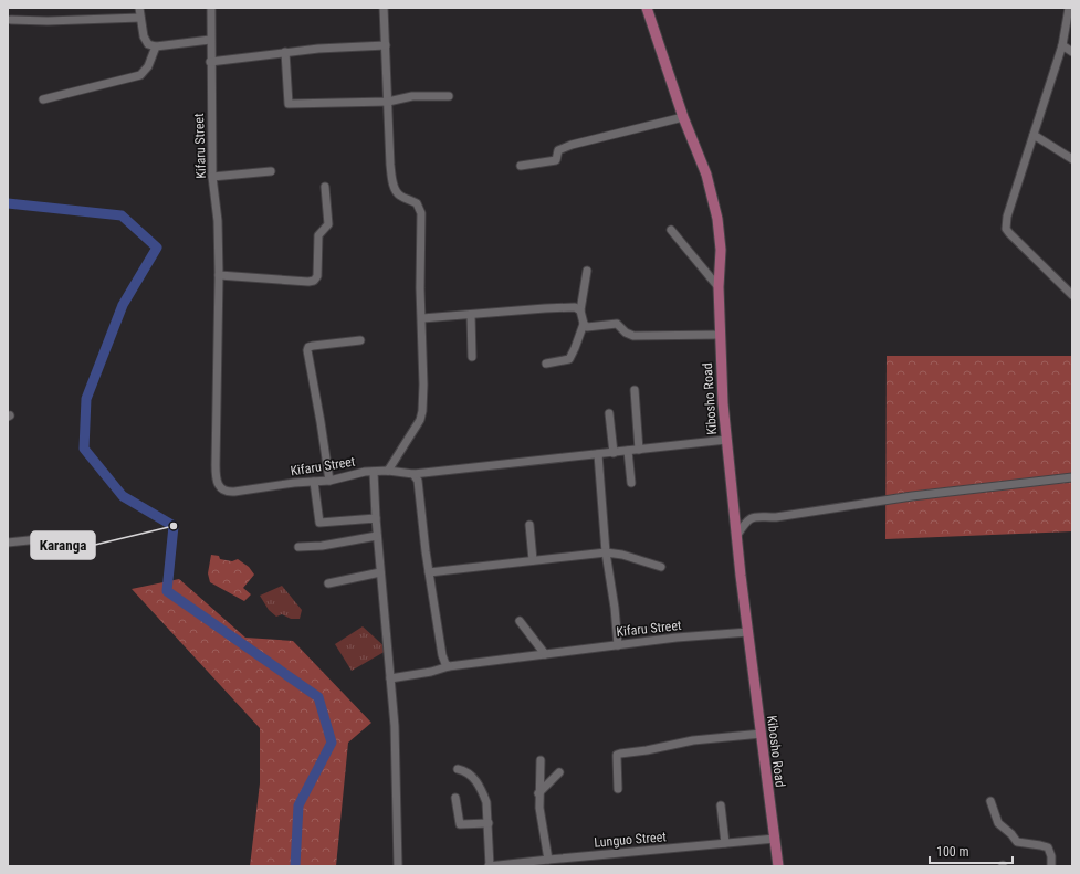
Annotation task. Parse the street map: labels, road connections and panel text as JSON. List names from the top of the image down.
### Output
{
  "streets": {
    "main road": ["Kibosho Road"],
    "street": ["Kifaru Street", "Lunguo Street"]
  },
  "crossings": [
    ["Kifaru Street", "Kibosho Road"],
    ["Kibosho Road", "Lunguo Street"]
  ],
  "places": ["Karanga"],
  "scale_bar": "100 m"
}
